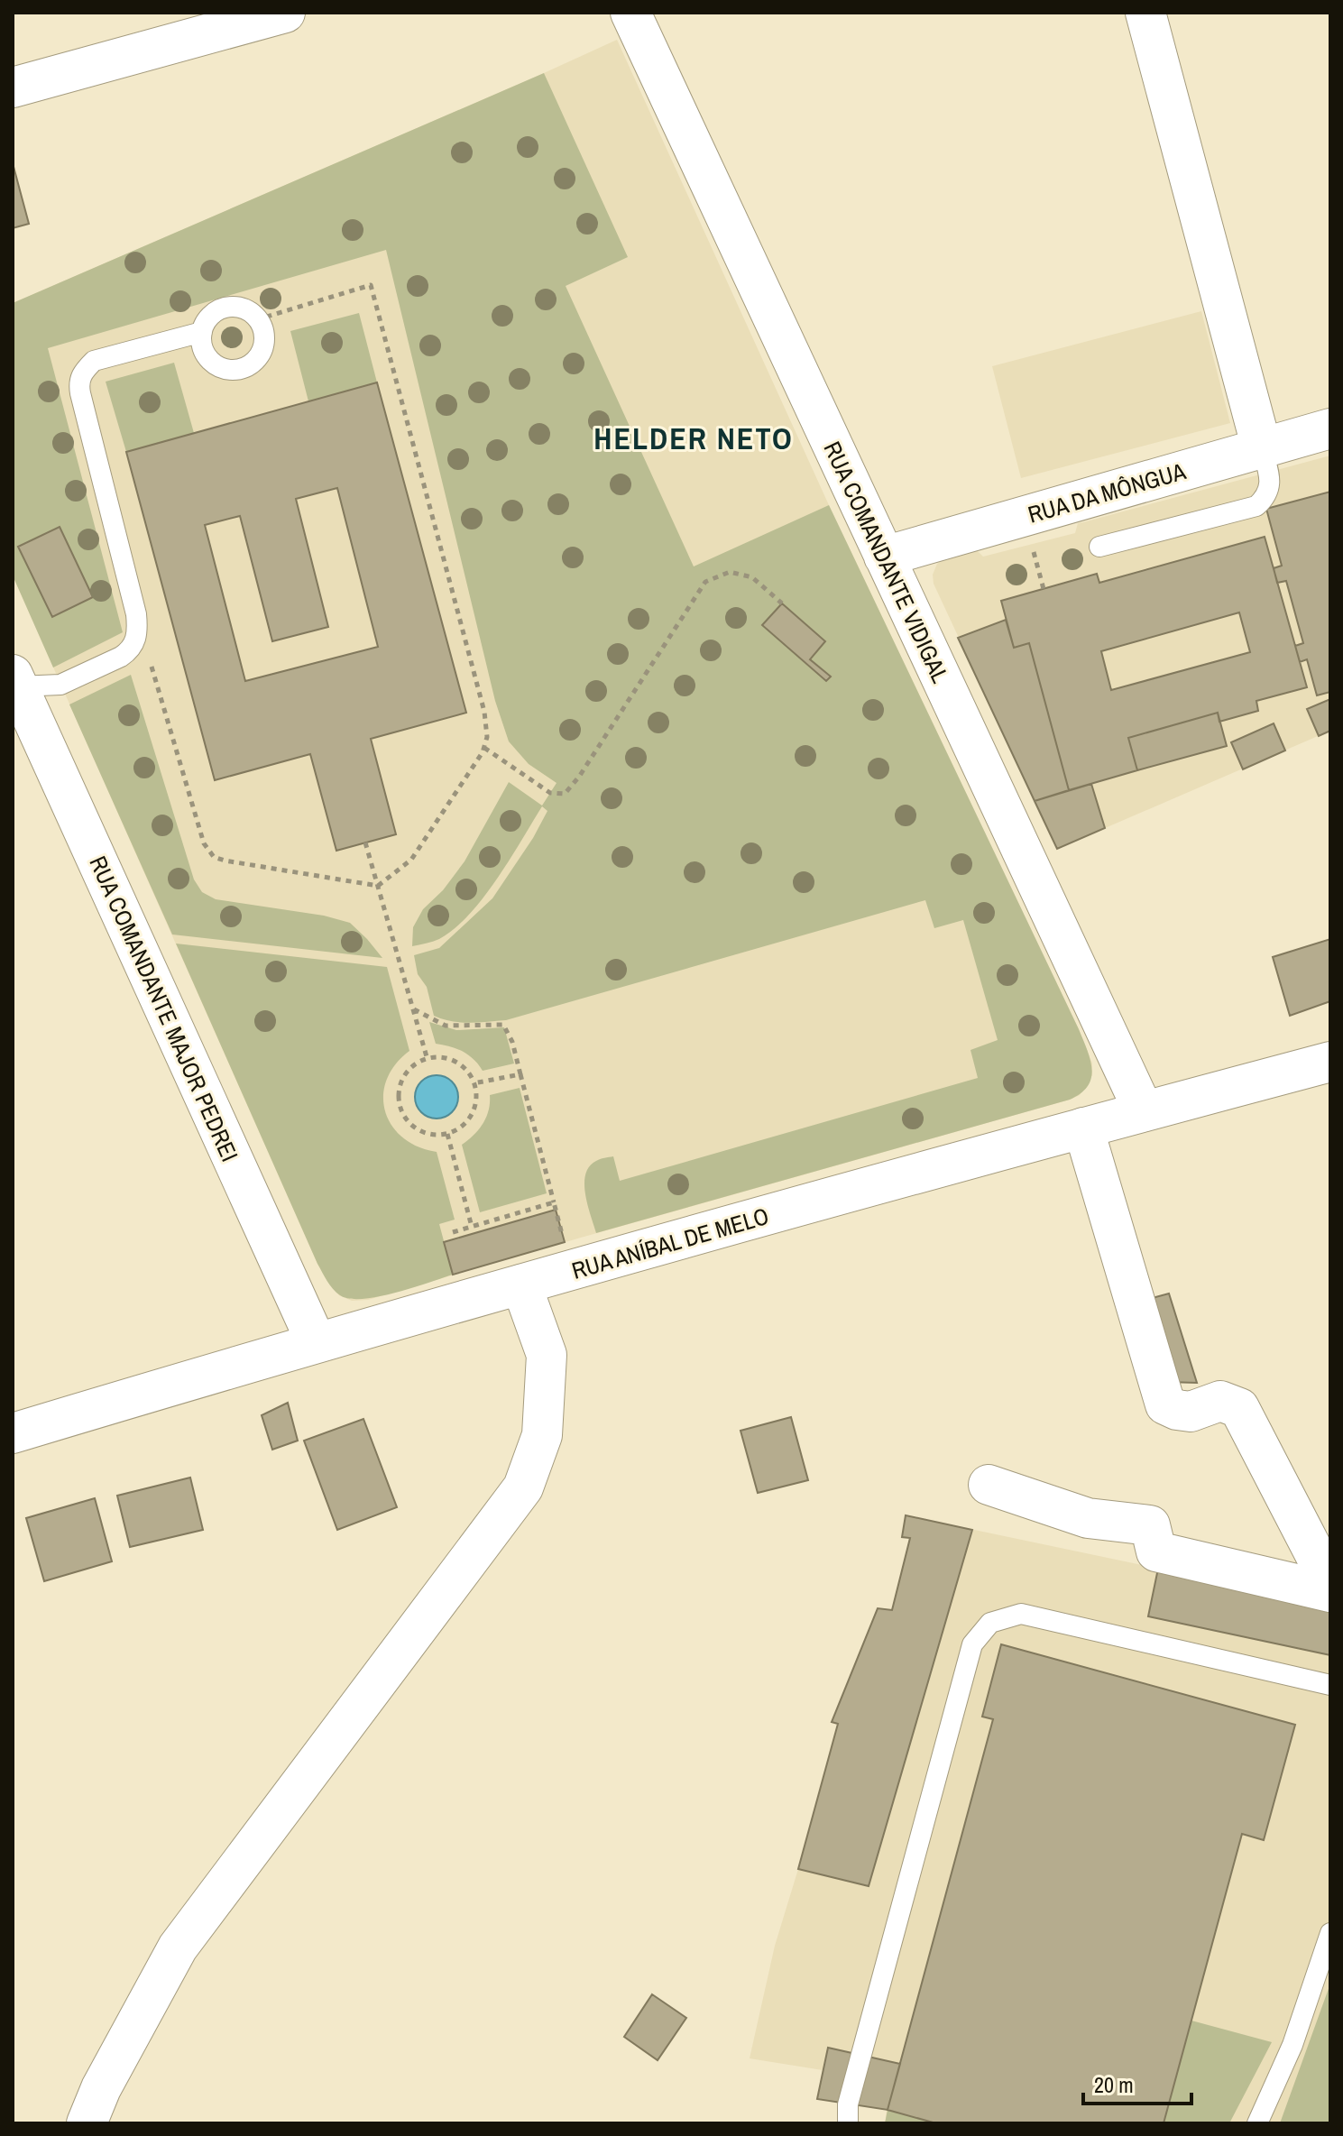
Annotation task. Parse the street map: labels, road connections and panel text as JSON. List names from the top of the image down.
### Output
{
  "streets": {
    "street": [
      "RUA DA MÔNGUA",
      "RUA COMANDANTE VIDIGAL",
      "RUA COMANDANTE MAJOR PEDREI",
      "RUA ANÍBAL DE MELO"
    ]
  },
  "crossings": [
    ["RUA DA MÔNGUA", "RUA COMANDANTE VIDIGAL"],
    ["RUA COMANDANTE VIDIGAL", "RUA ANÍBAL DE MELO"],
    ["RUA COMANDANTE MAJOR PEDREI", "RUA ANÍBAL DE MELO"]
  ],
  "districts": ["HELDER NETO"],
  "scale_bar": "20 m"
}
